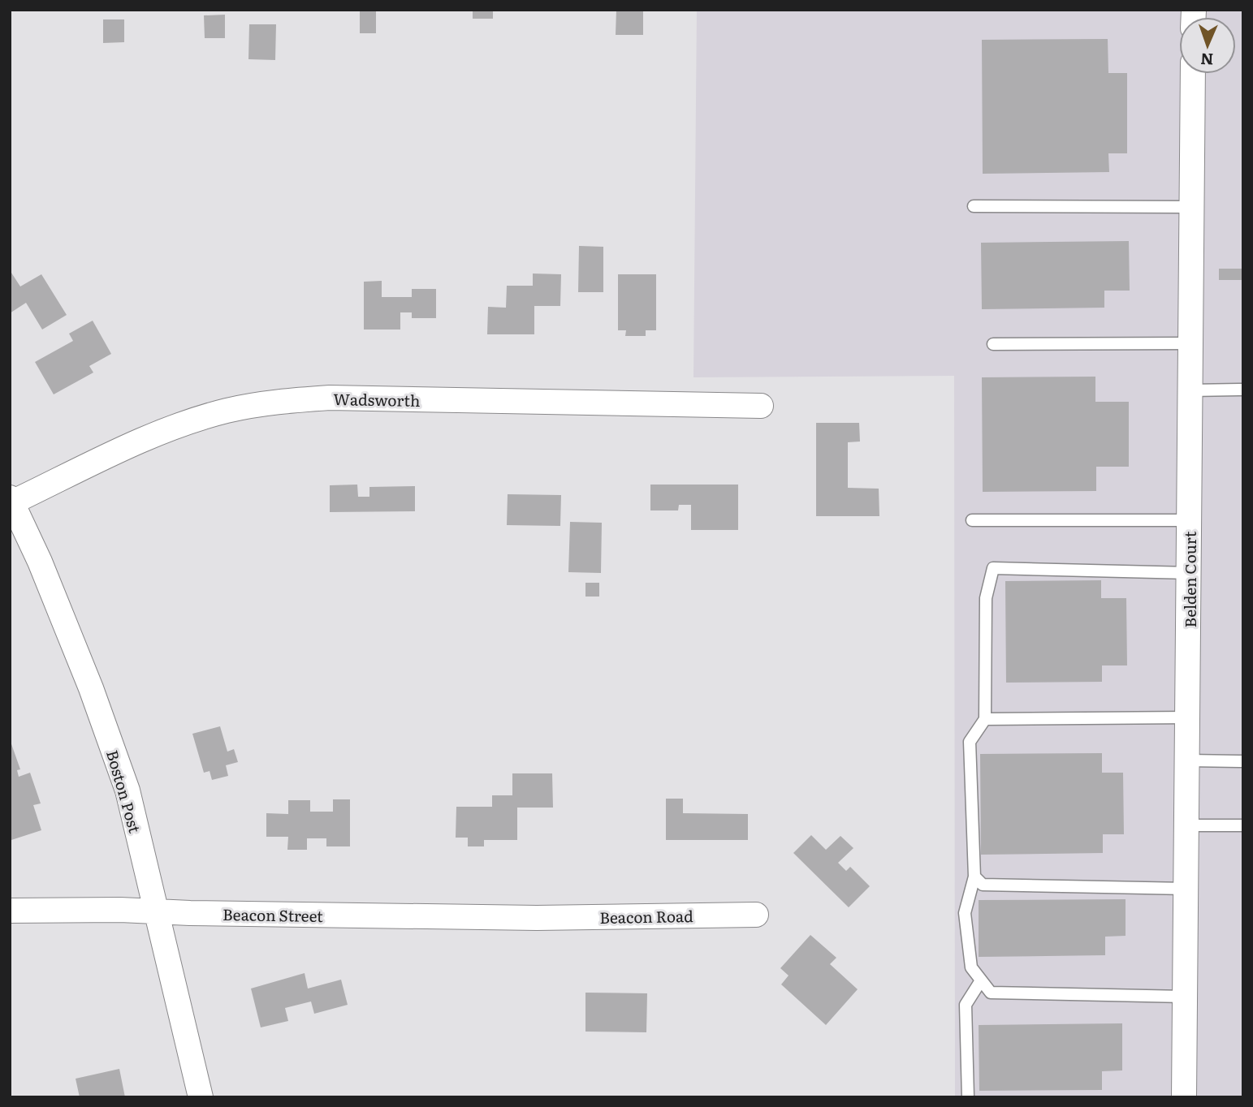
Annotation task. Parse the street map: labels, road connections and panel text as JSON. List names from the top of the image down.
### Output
{
  "streets": {
    "street": [
      "Wadsworth",
      "Belden Court",
      "Boston Post",
      "Beacon Street",
      "Beacon Road"
    ]
  },
  "crossings": [
    ["Wadsworth", "Boston Post"],
    ["Boston Post", "Beacon Street"],
    ["Beacon Street", "Beacon Road"]
  ],
  "north": "bottom"
}
